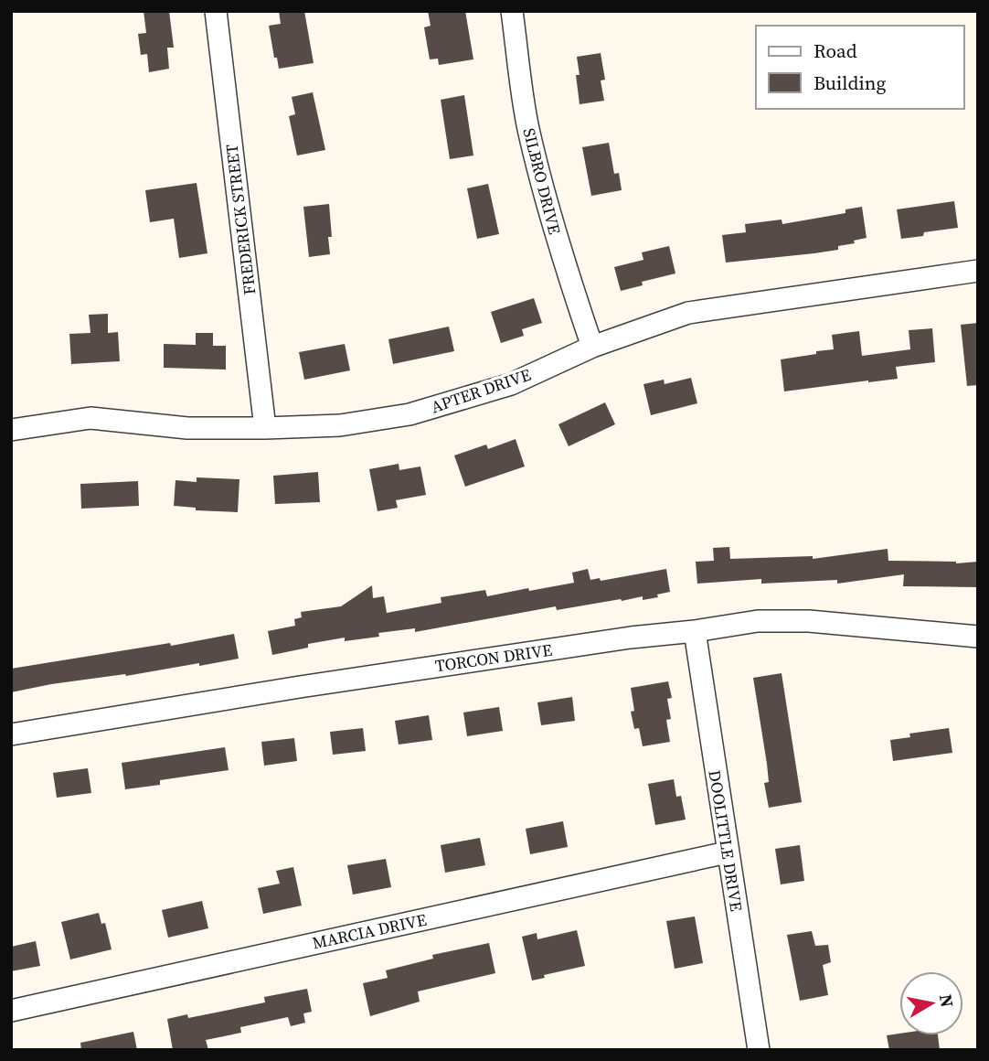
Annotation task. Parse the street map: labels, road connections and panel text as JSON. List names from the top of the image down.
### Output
{
  "streets": {
    "street": [
      "SILBRO DRIVE",
      "FREDERICK STREET",
      "APTER DRIVE",
      "TORCON DRIVE",
      "DOOLITTLE DRIVE",
      "MARCIA DRIVE"
    ]
  },
  "crossings": [
    ["SILBRO DRIVE", "APTER DRIVE"],
    ["FREDERICK STREET", "APTER DRIVE"],
    ["TORCON DRIVE", "DOOLITTLE DRIVE"],
    ["DOOLITTLE DRIVE", "MARCIA DRIVE"]
  ],
  "legend": ["Road", "Building"],
  "north": "right"
}
